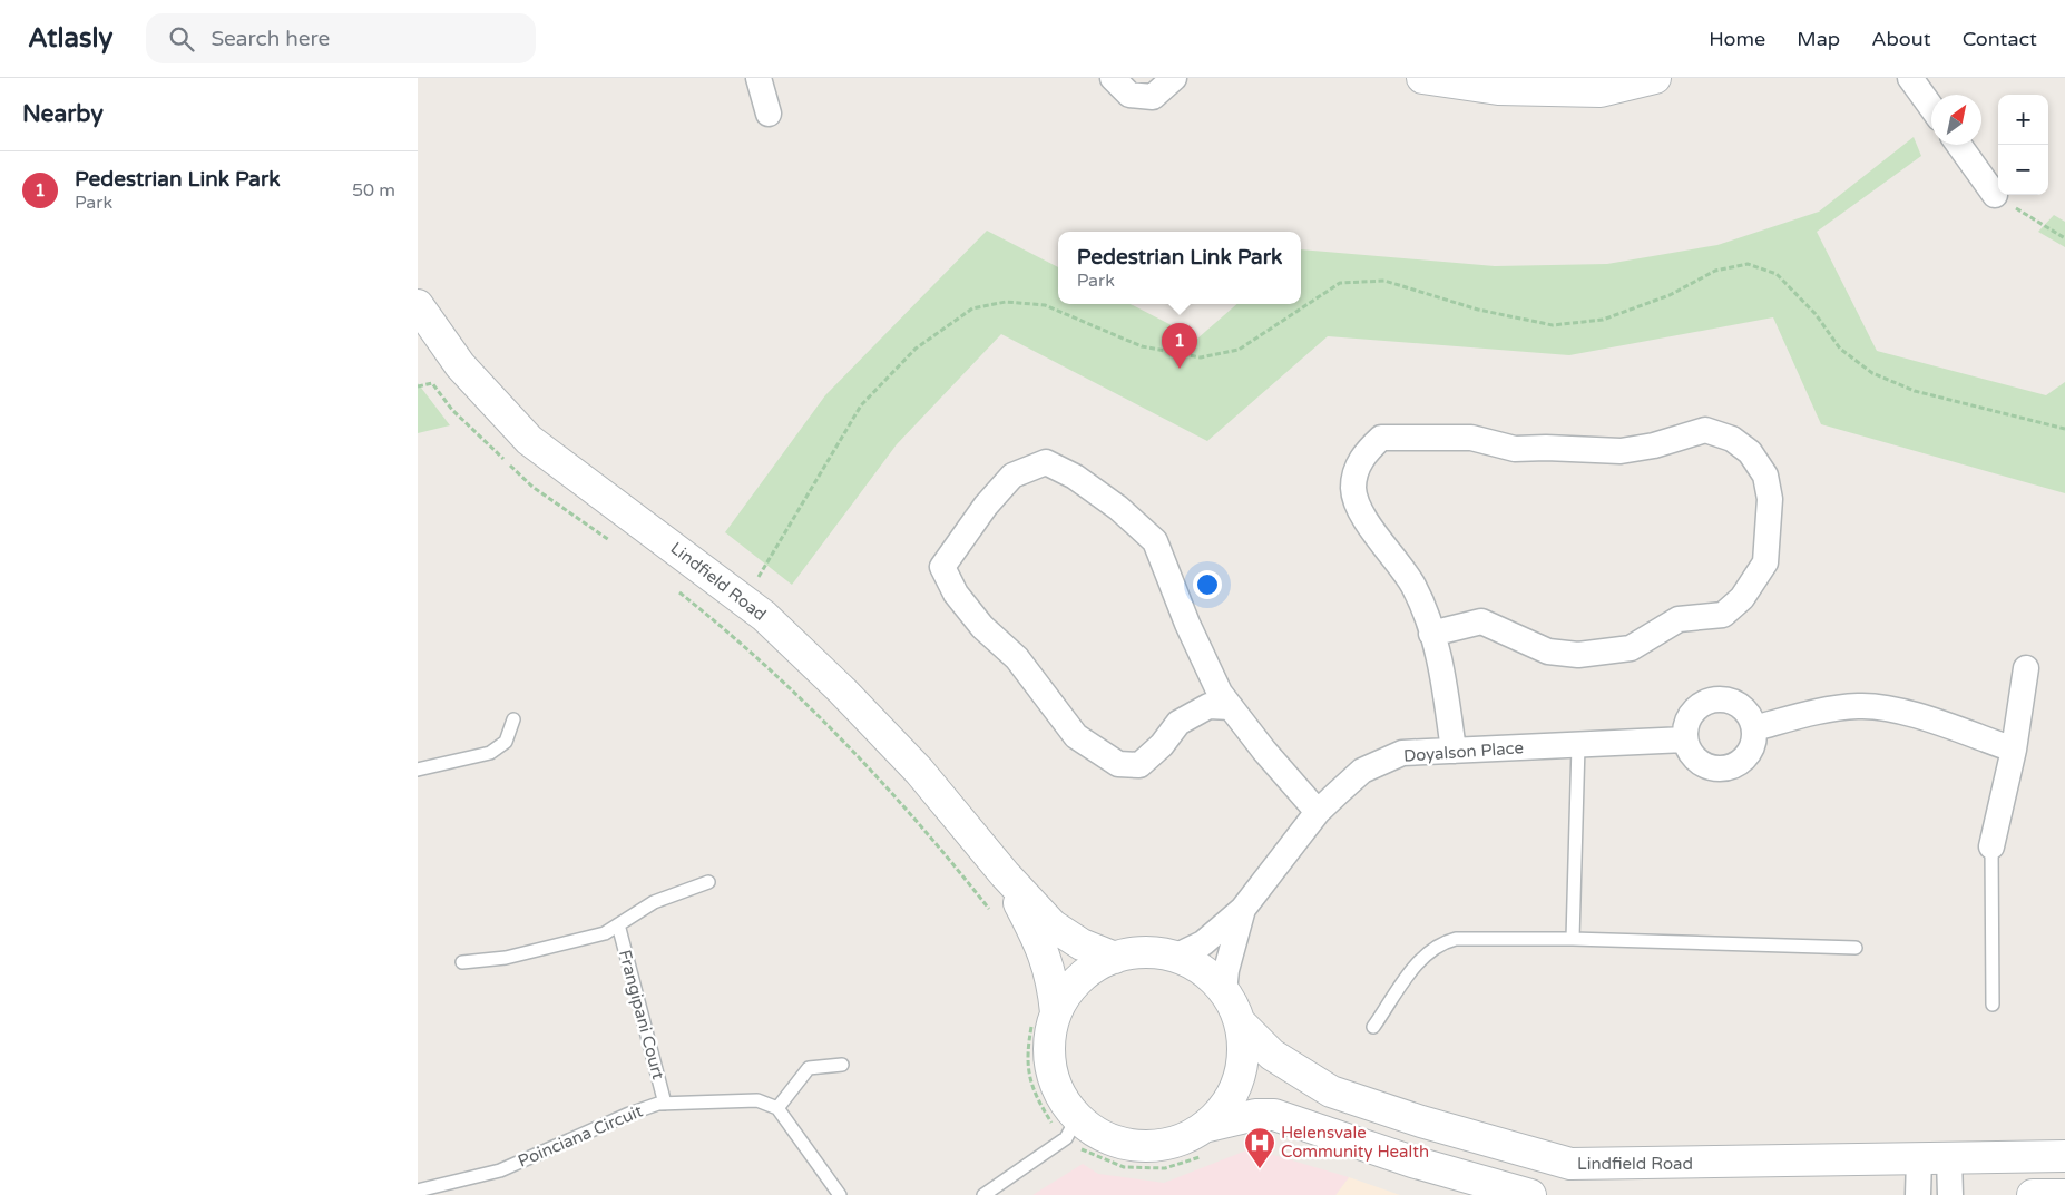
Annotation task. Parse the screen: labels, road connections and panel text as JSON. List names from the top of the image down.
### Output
{
  "streets": {
    "street": ["Lindfield Road", "Doyalson Place"],
    "lane": ["Frangipani Court", "Poinciana Circuit"]
  },
  "crossings": [
    ["Frangipani Court", "Poinciana Circuit"]
  ],
  "places": {
    "hospital": ["Helensvale Community Health"]
  },
  "north": "top right",
  "page": {
    "header": "Atlasly",
    "search": "Search here",
    "nav": [
      "Home",
      "Map",
      "About",
      "Contact"
    ],
    "heading": "Nearby",
    "map_buttons": ["+", "−"],
    "list": [
      {
        "mark": "1",
        "name": "Pedestrian Link Park",
        "note": "Park",
        "value": "50 m"
      }
    ],
    "popup": ["Pedestrian Link Park", "Park"],
    "pins": "1"
  }
}
